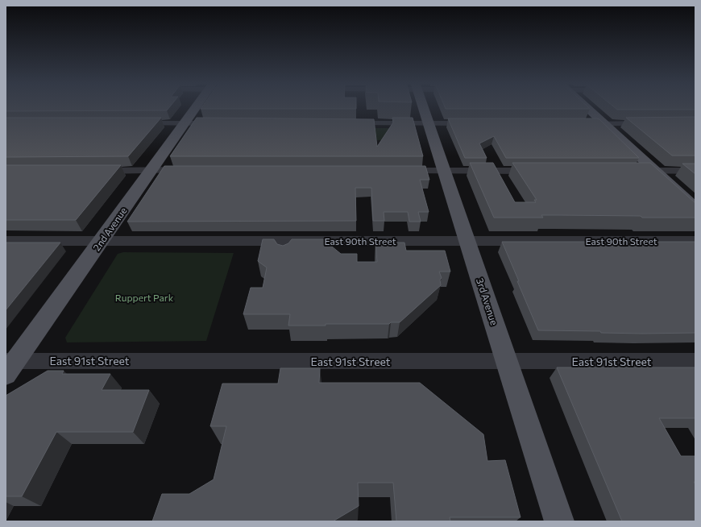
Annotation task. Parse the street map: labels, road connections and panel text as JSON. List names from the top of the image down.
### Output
{
  "streets": {
    "main road": ["2nd Avenue", "3rd Avenue"],
    "street": ["East 90th Street", "East 91st Street"]
  },
  "crossings": [
    ["2nd Avenue", "East 90th Street"],
    ["2nd Avenue", "East 91st Street"],
    ["East 90th Street", "3rd Avenue"],
    ["3rd Avenue", "East 91st Street"]
  ],
  "parks": ["Ruppert Park"]
}
